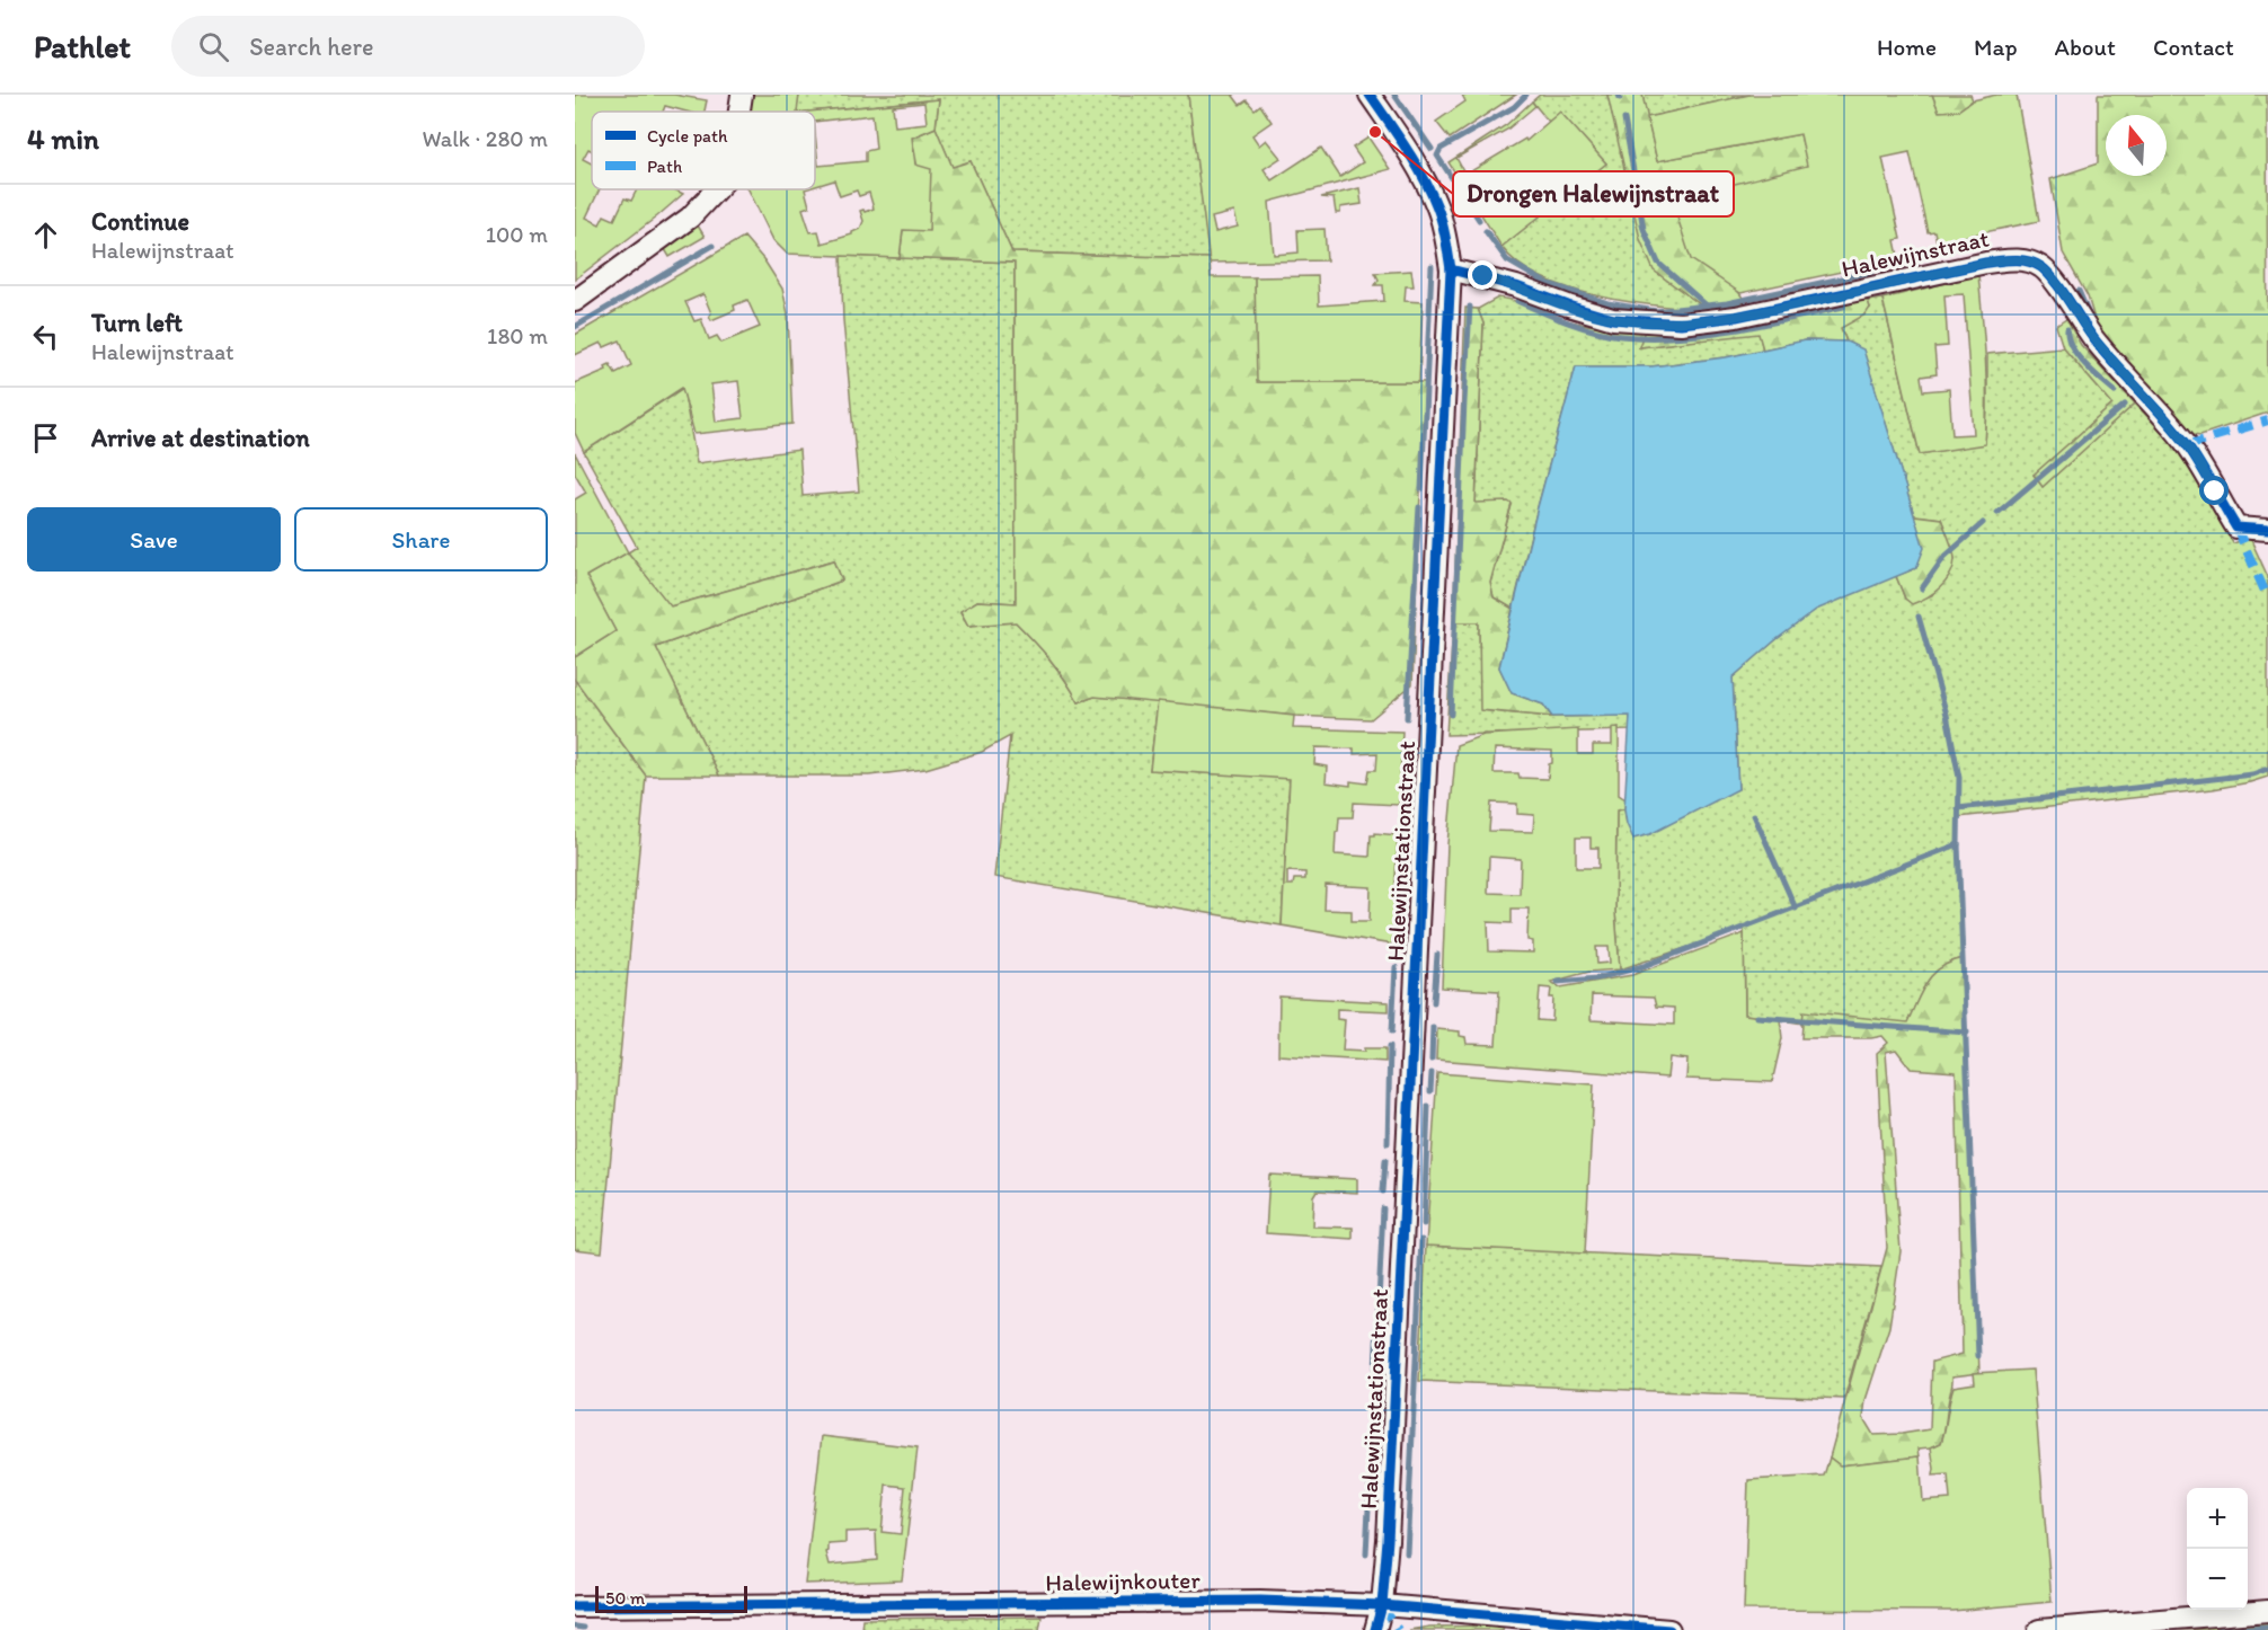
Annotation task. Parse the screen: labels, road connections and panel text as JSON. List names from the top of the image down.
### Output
{
  "streets": {
    "street": ["Halewijnstraat", "Halewijnstationstraat", "Halewijnkouter"]
  },
  "crossings": [
    ["Halewijnstraat", "Halewijnstationstraat"],
    ["Halewijnstationstraat", "Halewijnkouter"]
  ],
  "places": ["Drongen Halewijnstraat"],
  "legend": ["Cycle path", "Path"],
  "scale_bar": "50 m",
  "north": "top",
  "page": {
    "header": "Pathlet",
    "search": "Search here",
    "nav": [
      "Home",
      "Map",
      "About",
      "Contact"
    ],
    "heading": ["4 min", "Walk · 280 m"],
    "list": [
      ["Continue", "Halewijnstraat", "100 m"],
      ["Turn left", "Halewijnstraat", "180 m"],
      "Arrive at destination"
    ],
    "buttons": ["Save", "Share"],
    "map_buttons": ["+", "−"],
    "scale": "50 m"
  }
}
